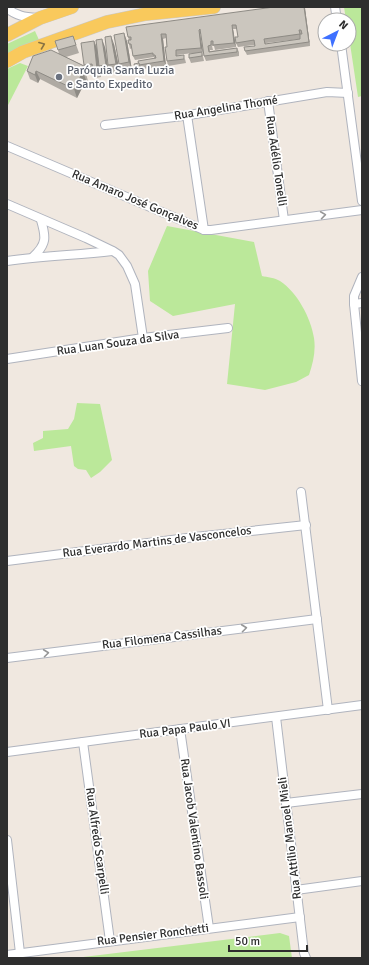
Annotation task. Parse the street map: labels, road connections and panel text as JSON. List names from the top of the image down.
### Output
{
  "streets": {
    "street": [
      "Rua Angelina Thomé",
      "Rua Adélio Tonelli",
      "Rua Amaro José Gonçalves",
      "Rua Luan Souza da Silva",
      "Rua Everardo Martins de Vasconcelos",
      "Rua Filomena Cassilhas",
      "Rua Papa Paulo VI",
      "Rua Jacob Valentino Bassoli",
      "Rua Attílio Manoel Mieli",
      "Rua Alfredo Scarpelli",
      "Rua Pensier Ronchetti"
    ]
  },
  "crossings": [
    ["Rua Angelina Thomé", "Rua Adélio Tonelli"],
    ["Rua Adélio Tonelli", "Rua Amaro José Gonçalves"],
    ["Rua Papa Paulo VI", "Rua Jacob Valentino Bassoli"],
    ["Rua Papa Paulo VI", "Rua Attílio Manoel Mieli"],
    ["Rua Papa Paulo VI", "Rua Alfredo Scarpelli"],
    ["Rua Jacob Valentino Bassoli", "Rua Pensier Ronchetti"],
    ["Rua Attílio Manoel Mieli", "Rua Pensier Ronchetti"],
    ["Rua Alfredo Scarpelli", "Rua Pensier Ronchetti"]
  ],
  "one_way": ["Rua Filomena Cassilhas"],
  "places": ["Paróquia Santa Luzia e Santo Expedito"],
  "scale_bar": "50 m",
  "north": "top right"
}
